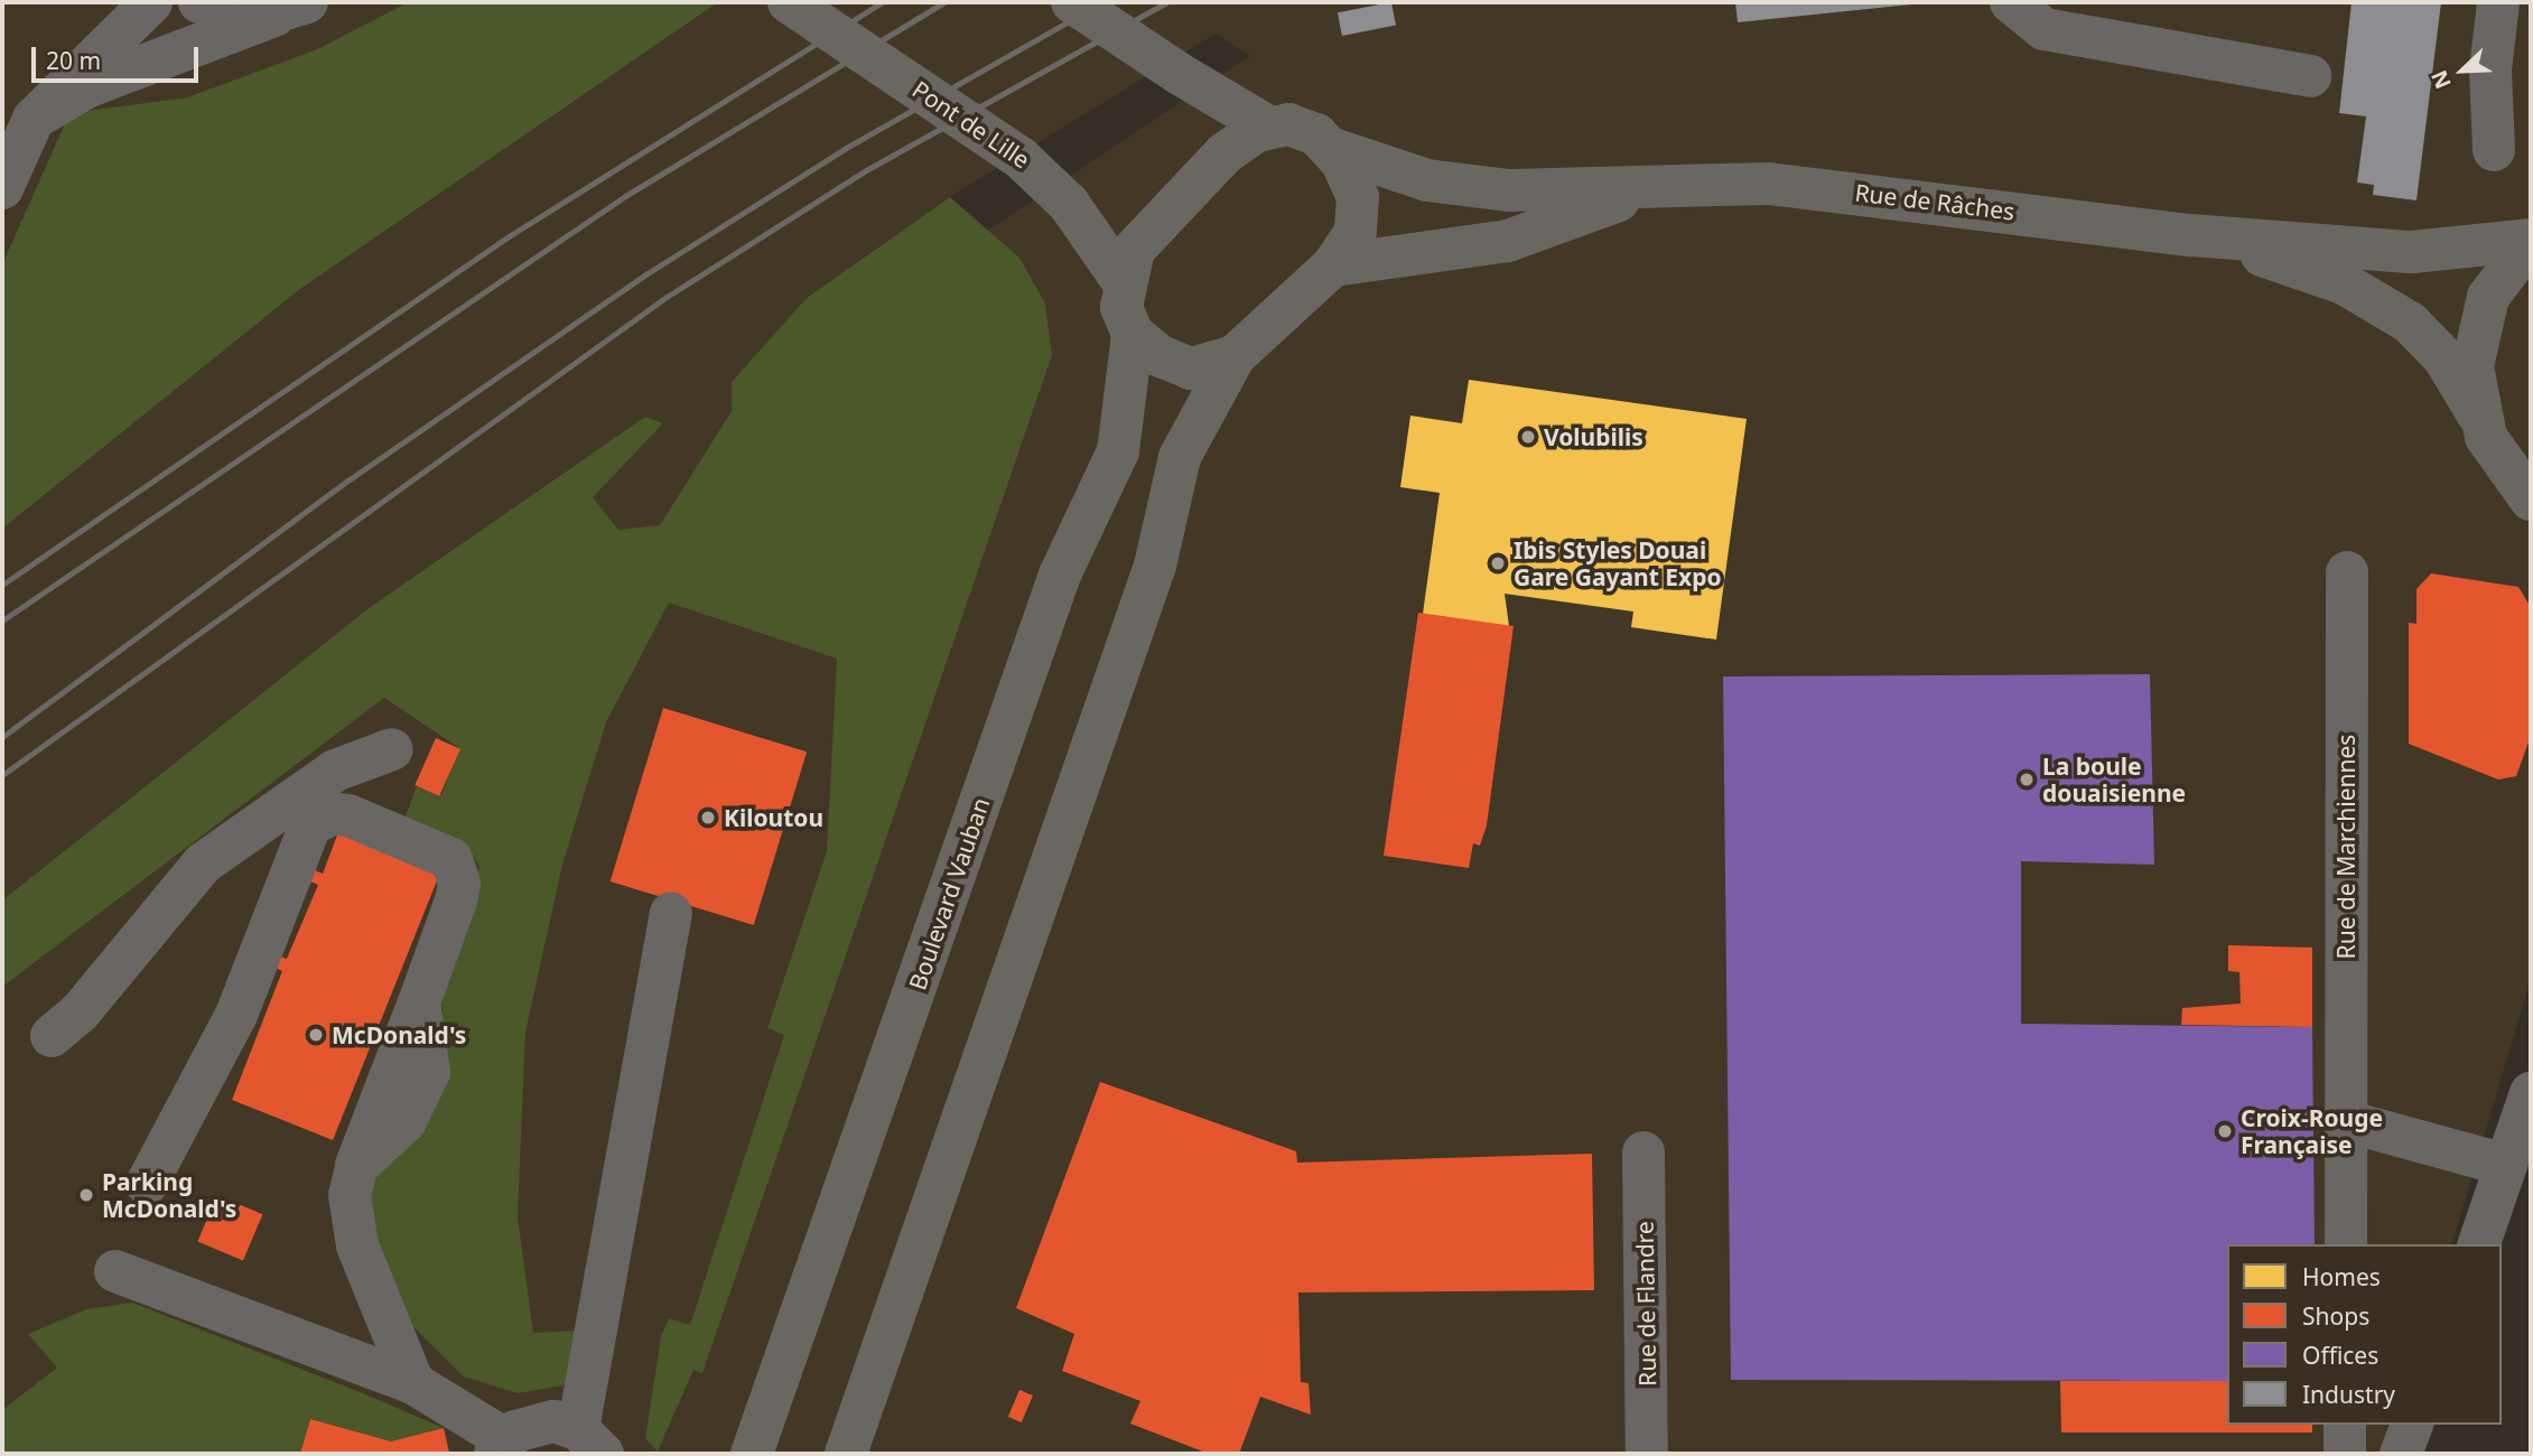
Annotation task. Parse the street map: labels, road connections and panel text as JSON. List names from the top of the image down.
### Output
{
  "streets": {
    "main road": ["Pont de Lille", "Rue de Râches", "Boulevard Vauban"],
    "street": ["Rue de Marchiennes", "Rue de Flandre"]
  },
  "crossings": [
    ["Pont de Lille", "Rue de Râches"],
    ["Pont de Lille", "Boulevard Vauban"],
    ["Rue de Râches", "Boulevard Vauban"]
  ],
  "places": [
    "Volubilis",
    "Ibis Styles Douai Gare Gayant Expo",
    "La boule douaisienne",
    "Kiloutou",
    "McDonald's",
    "Croix-Rouge Française",
    "Parking McDonald's"
  ],
  "legend": [
    "Homes",
    "Shops",
    "Offices",
    "Industry"
  ],
  "scale_bar": "20 m",
  "north": "bottom left"
}
